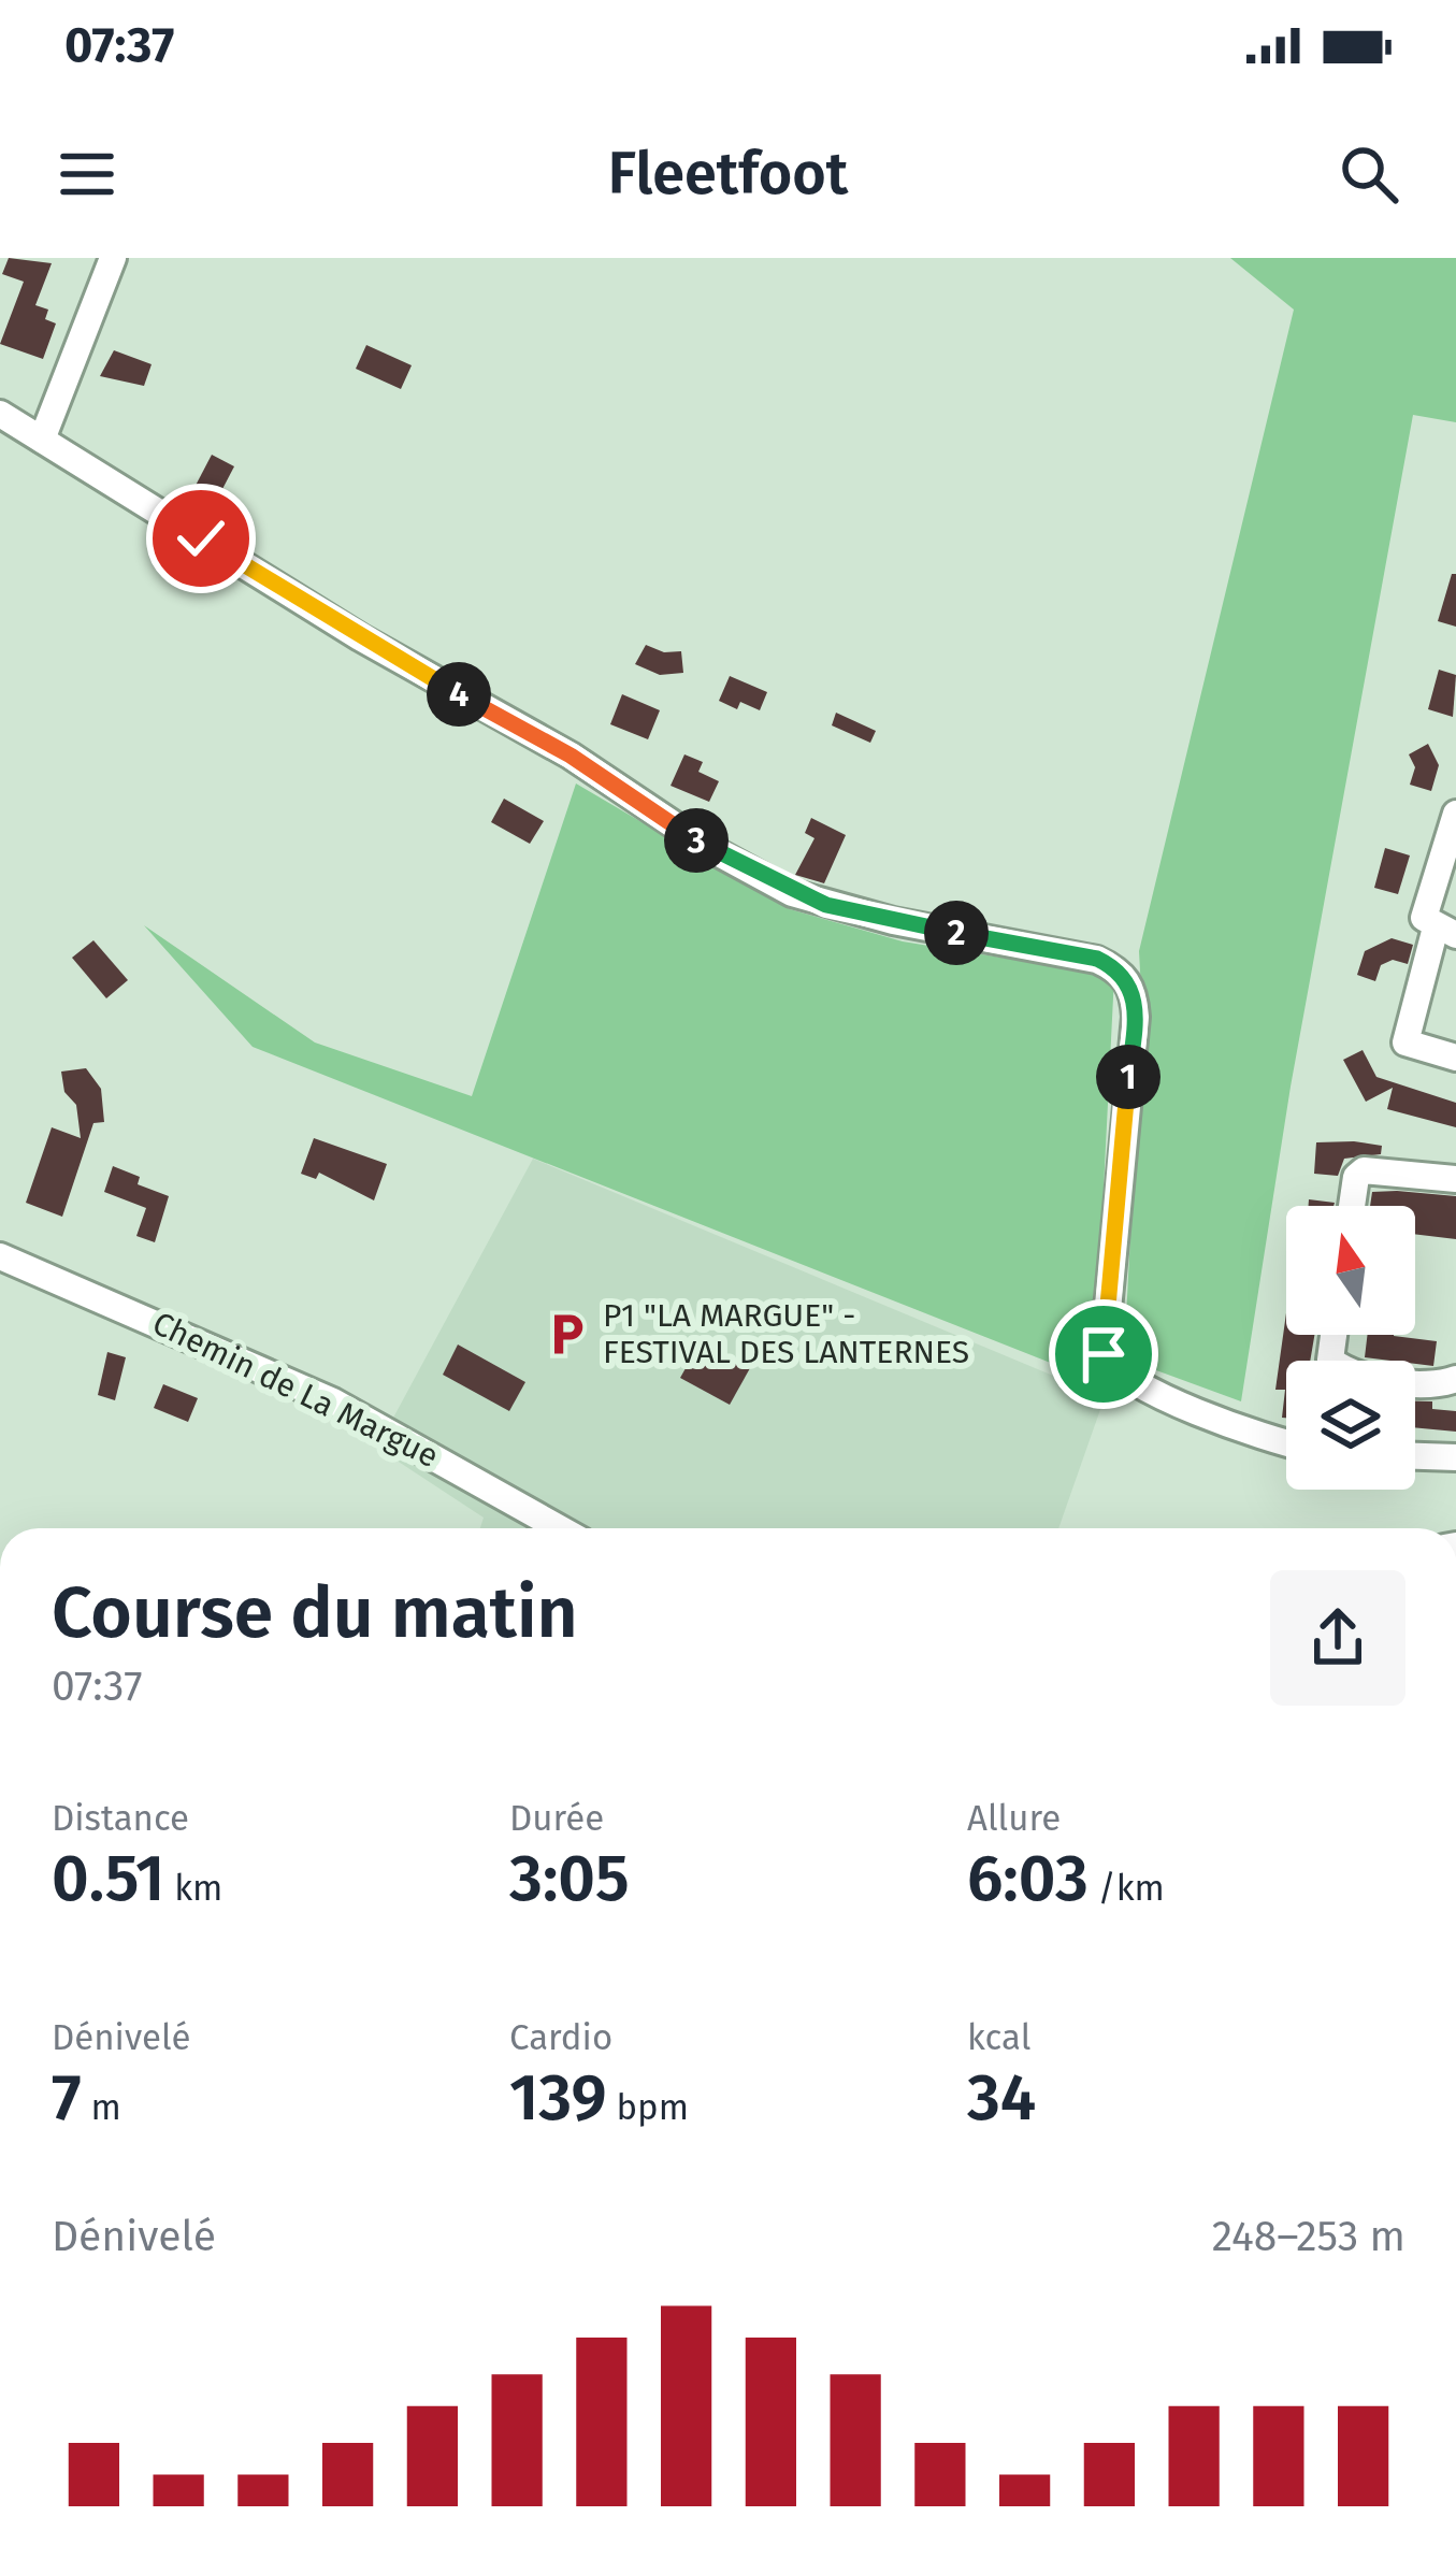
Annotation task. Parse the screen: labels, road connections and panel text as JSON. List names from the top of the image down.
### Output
{
  "streets": {
    "street": ["Chemin de La Margue"]
  },
  "places": {
    "parking": ["P1 \"LA MARGUE\" - FESTIVAL DES LANTERNES"]
  },
  "north": "top",
  "page": {
    "status": "07:37",
    "header": "Fleetfoot",
    "pins": [
      "4",
      "3",
      "2",
      "1"
    ],
    "heading": ["Course du matin", "07:37"],
    "stats": [
      ["Distance", "0.51 km"],
      ["Durée", "3:05"],
      ["Allure", "6:03 /km"],
      ["Dénivelé", "7 m"],
      ["Cardio", "139 bpm"],
      ["kcal", "34"]
    ],
    "chart": ["Dénivelé", "248–253 m"]
  }
}
